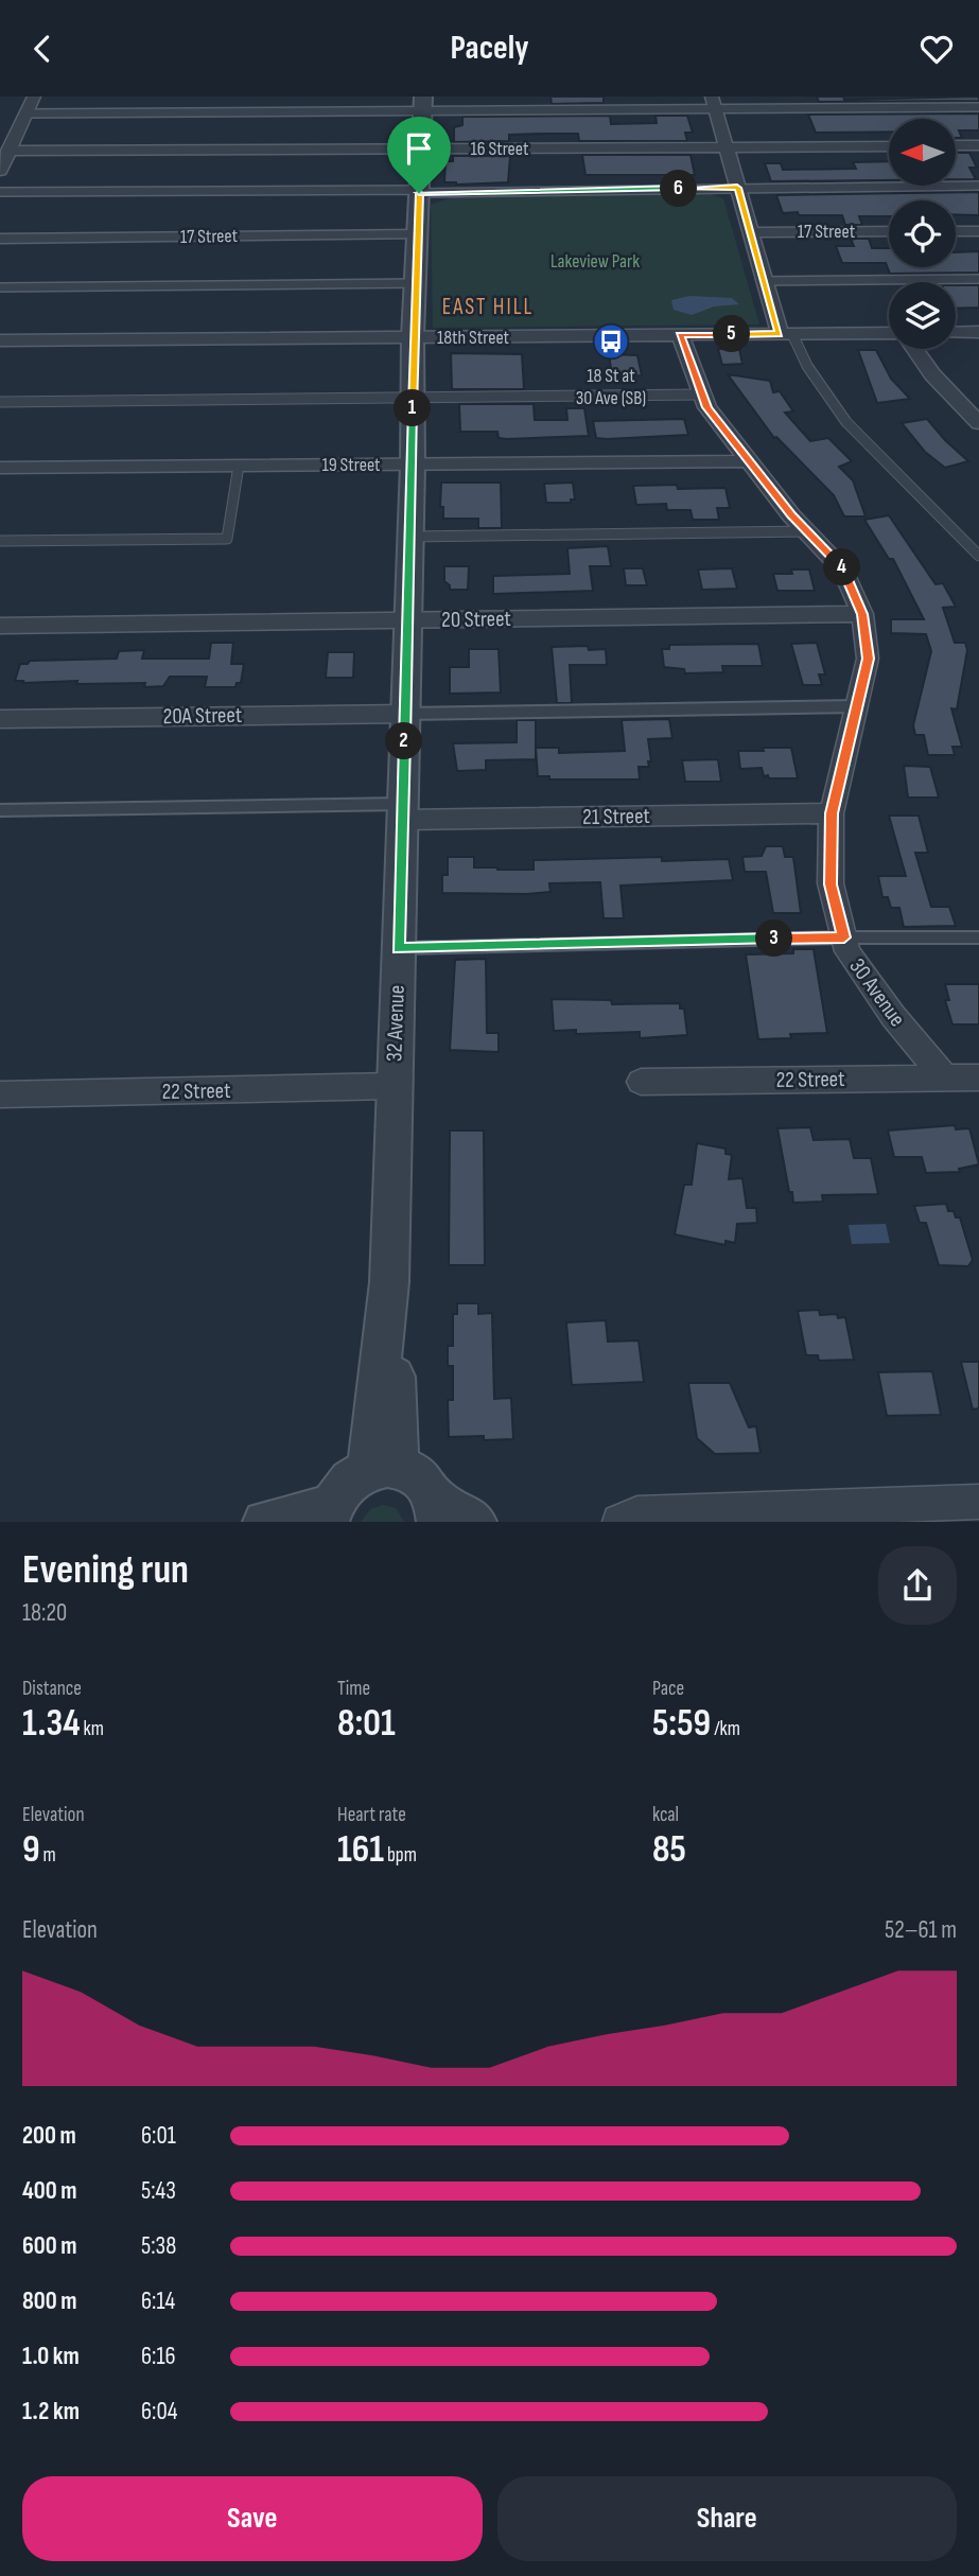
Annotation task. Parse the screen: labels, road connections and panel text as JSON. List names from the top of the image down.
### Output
{
  "streets": {
    "street": [
      "16 Street",
      "17 Street",
      "18th Street",
      "19 Street",
      "20 Street",
      "20A Street",
      "21 Street",
      "30 Avenue",
      "32 Avenue",
      "22 Street"
    ]
  },
  "crossings": [
    ["16 Street", "32 Avenue"],
    ["17 Street", "32 Avenue"],
    ["18th Street", "30 Avenue"],
    ["18th Street", "32 Avenue"],
    ["19 Street", "30 Avenue"],
    ["19 Street", "32 Avenue"],
    ["20 Street", "30 Avenue"],
    ["20 Street", "32 Avenue"],
    ["20A Street", "32 Avenue"],
    ["21 Street", "30 Avenue"],
    ["21 Street", "32 Avenue"],
    ["30 Avenue", "22 Street"],
    ["32 Avenue", "22 Street"]
  ],
  "districts": ["EAST HILL"],
  "parks": ["Lakeview Park"],
  "places": {
    "bus stop": ["18 St at 30 Ave (SB)"]
  },
  "north": "left",
  "page": {
    "header": "Pacely",
    "pins": [
      "6",
      "5",
      "1",
      "4",
      "2",
      "3"
    ],
    "heading": ["Evening run", "18:20"],
    "stats": [
      ["Distance", "1.34 km"],
      ["Time", "8:01"],
      ["Pace", "5:59 /km"],
      ["Elevation", "9 m"],
      ["Heart rate", "161 bpm"],
      ["kcal", "85"]
    ],
    "chart": ["Elevation", "52–61 m"],
    "list": [
      {
        "name": "200 m",
        "note": "6:01"
      },
      {
        "name": "400 m",
        "note": "5:43"
      },
      {
        "name": "600 m",
        "note": "5:38"
      },
      {
        "name": "800 m",
        "note": "6:14"
      },
      {
        "name": "1.0 km",
        "note": "6:16"
      },
      {
        "name": "1.2 km",
        "note": "6:04"
      }
    ],
    "buttons": ["Save", "Share"]
  }
}
